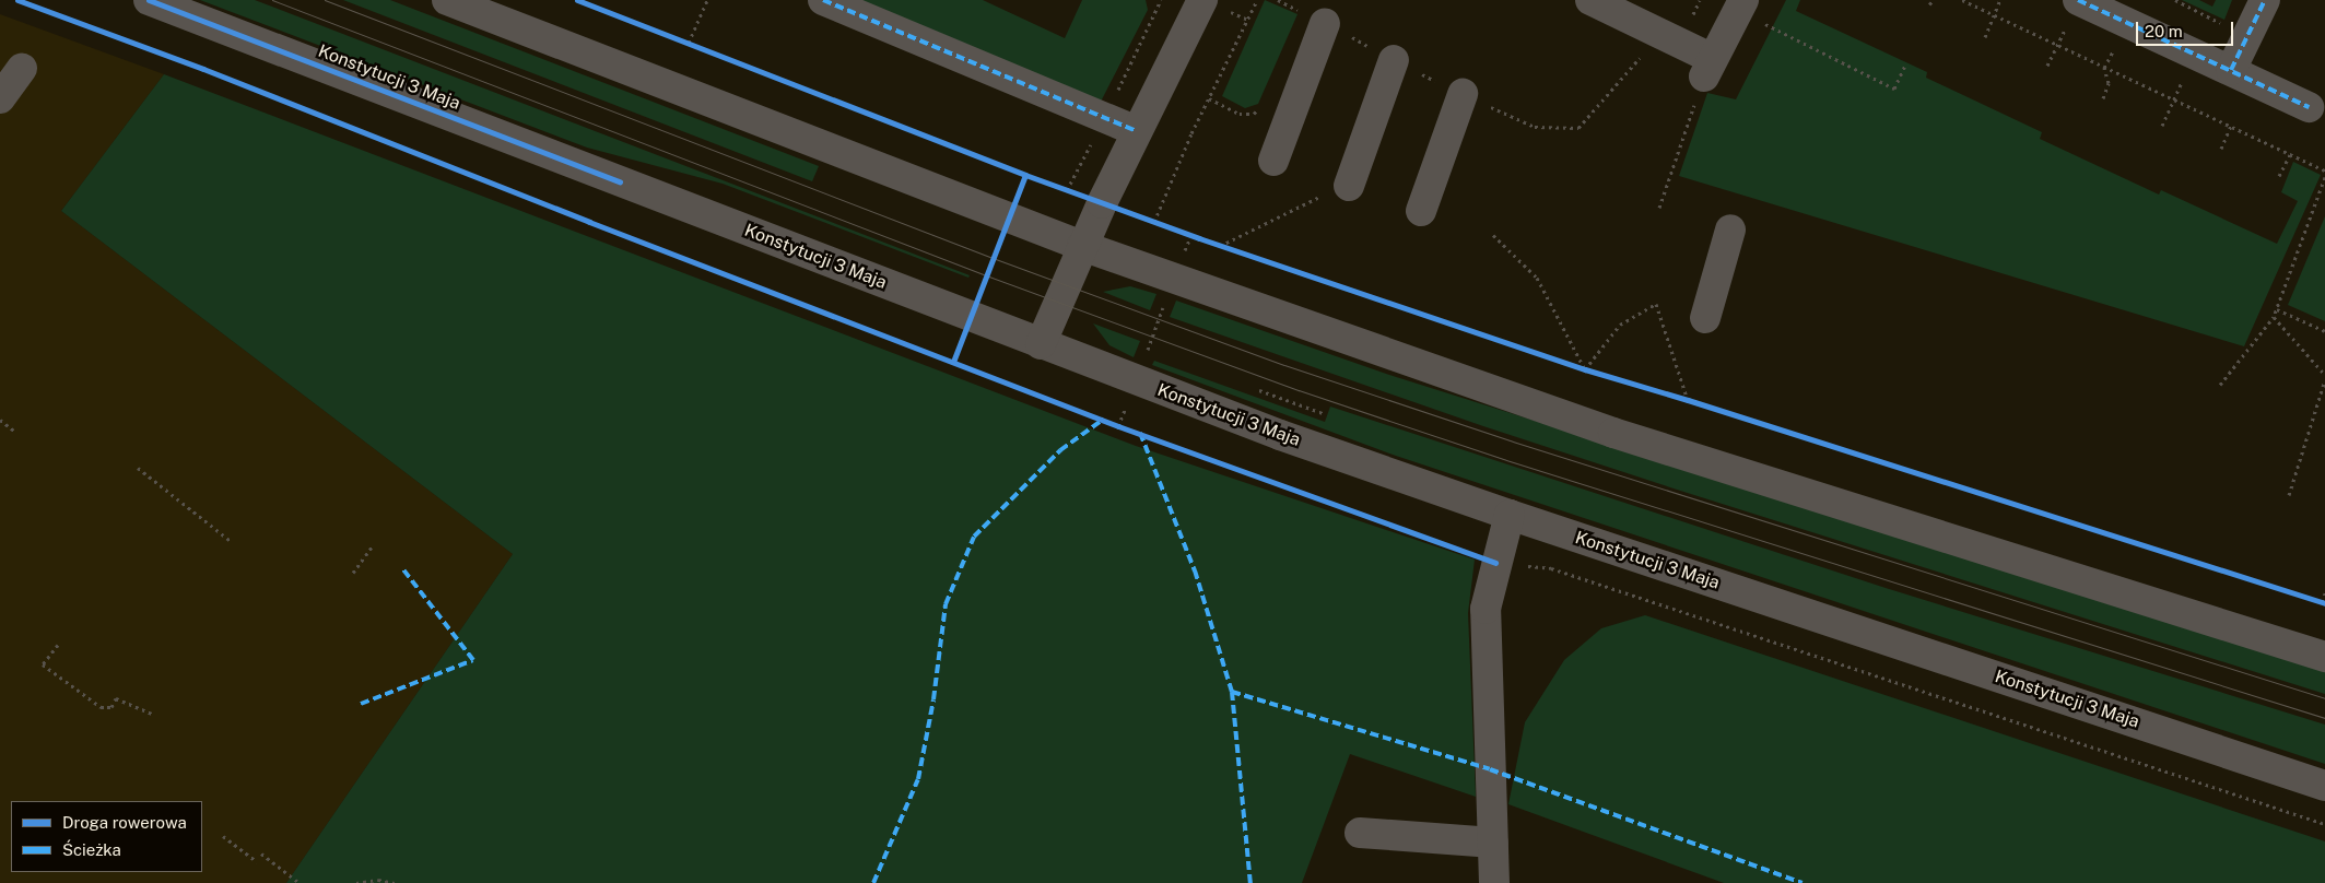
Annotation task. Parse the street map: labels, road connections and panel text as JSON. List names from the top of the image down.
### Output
{
  "streets": {
    "street": ["Konstytucji 3 Maja"]
  },
  "legend": ["Droga rowerowa", "Ścieżka"],
  "scale_bar": "20 m"
}
